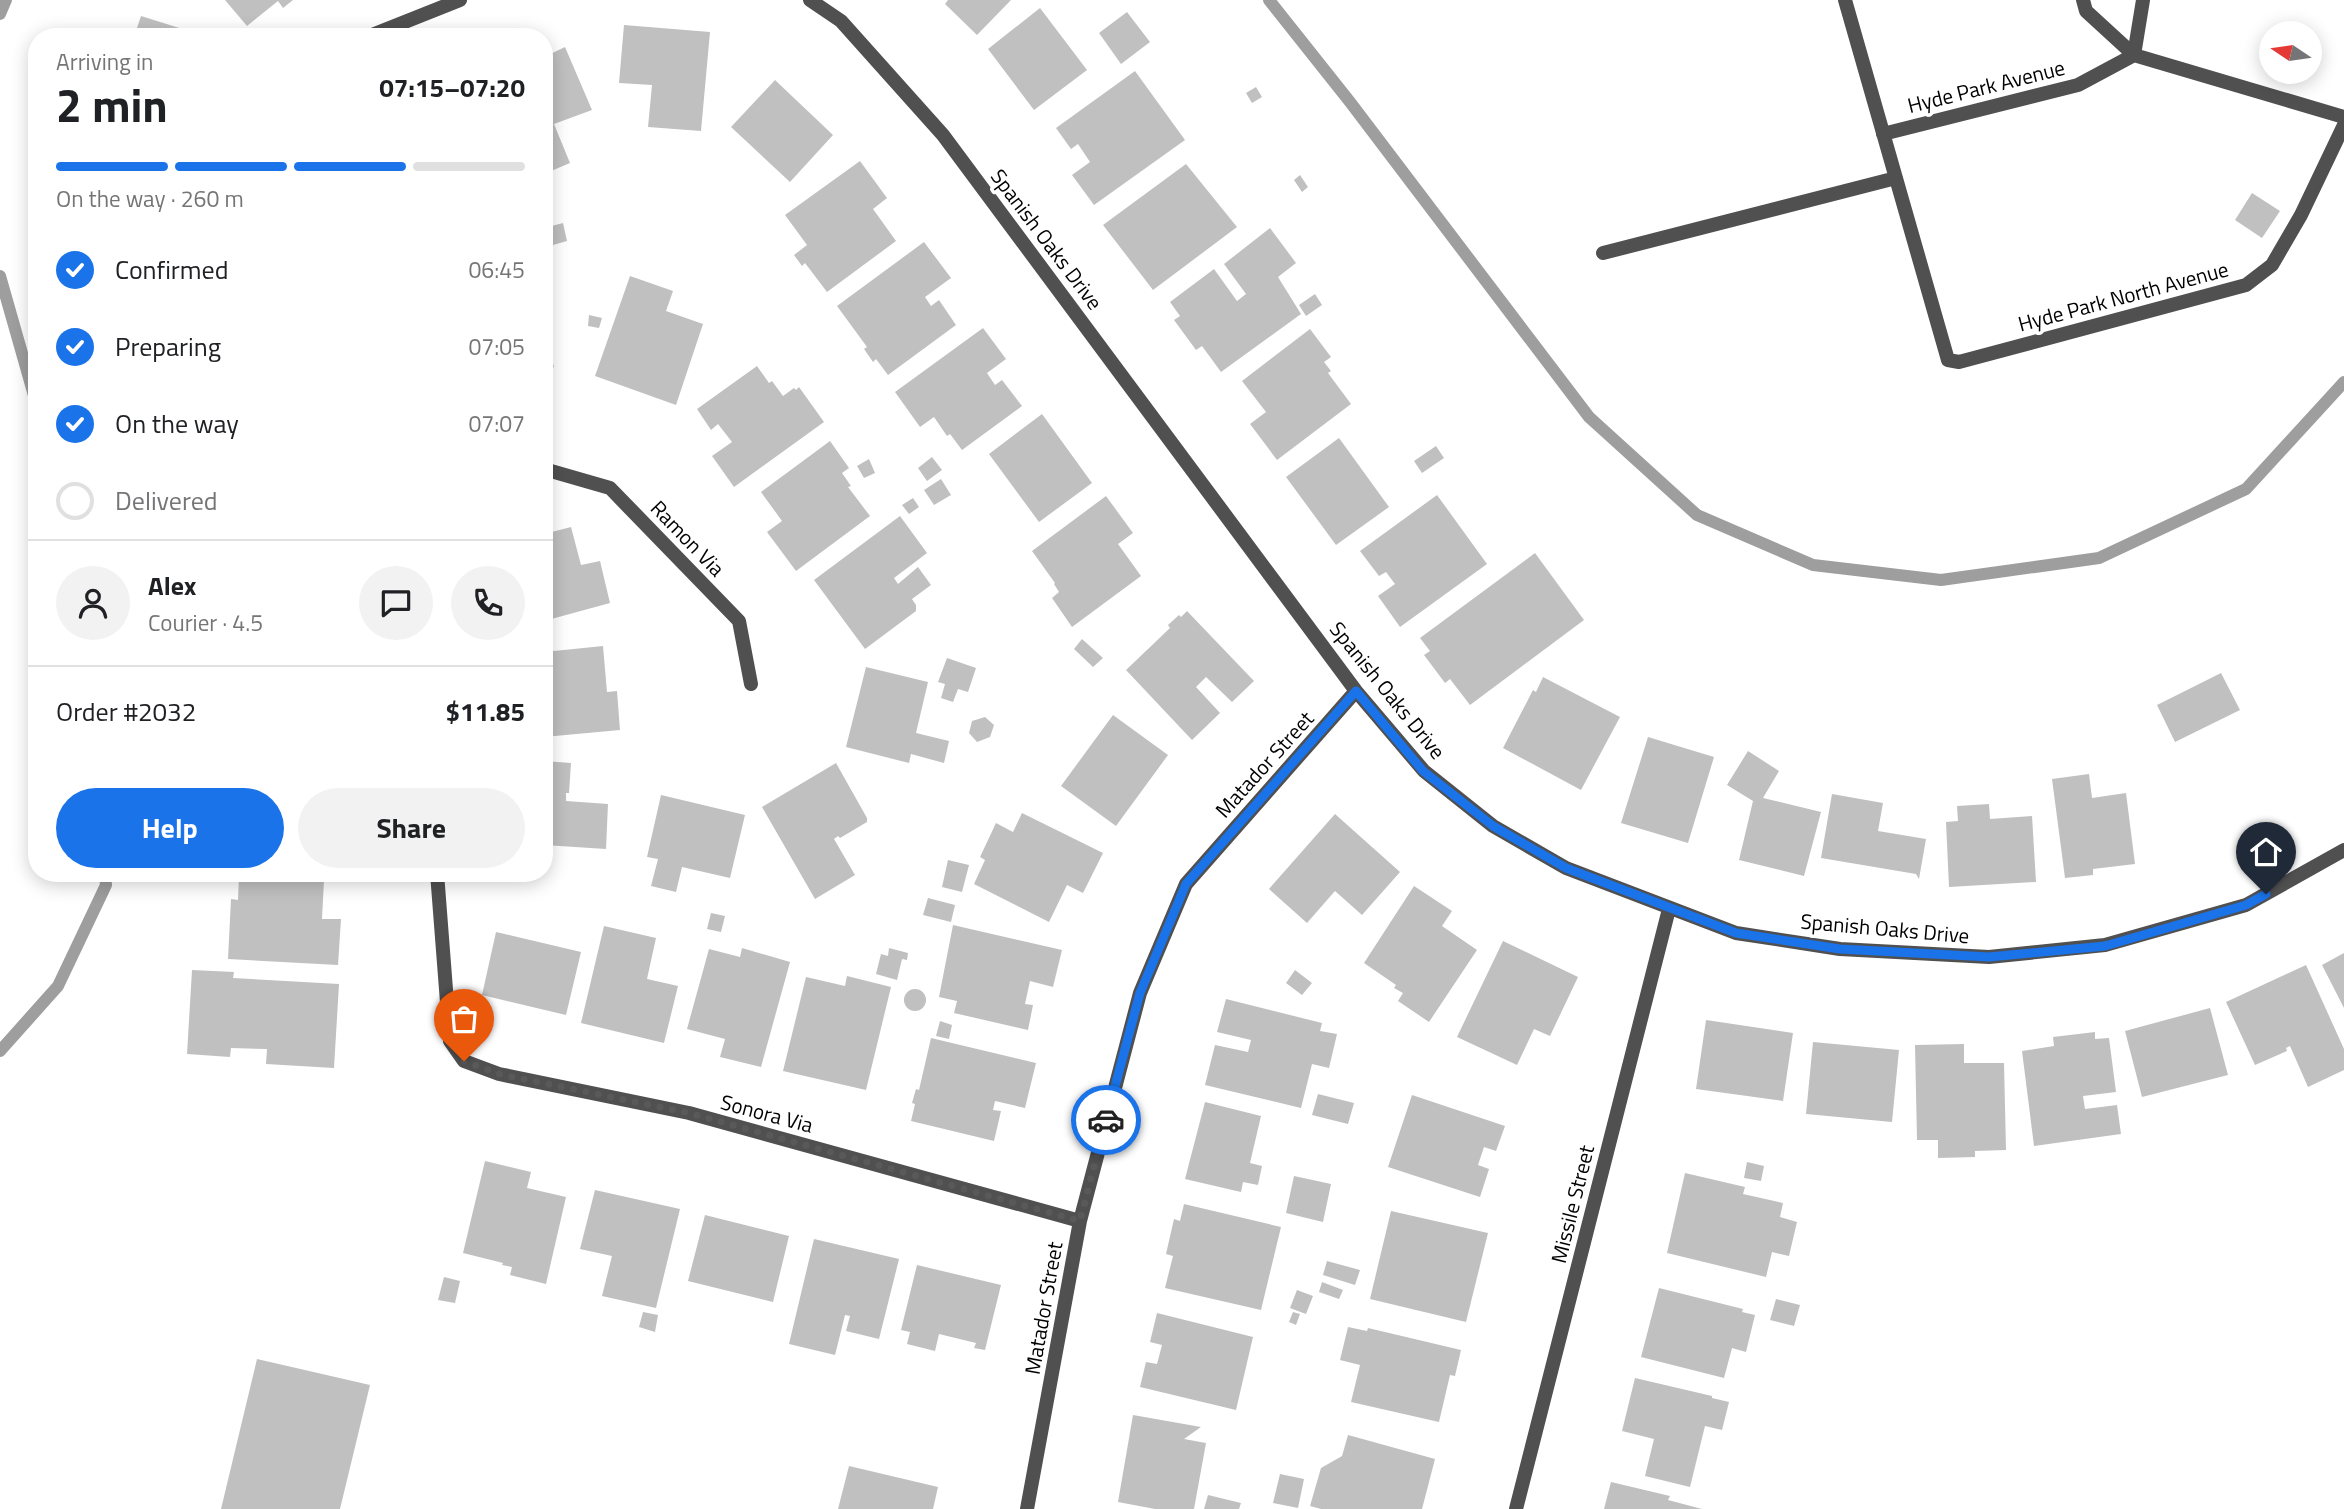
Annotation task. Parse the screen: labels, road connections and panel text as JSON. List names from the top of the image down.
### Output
{
  "streets": {
    "street": [
      "Hyde Park Avenue",
      "Spanish Oaks Drive",
      "Hyde Park North Avenue",
      "Ramon Via",
      "Matador Street",
      "Sonora Via",
      "Missile Street"
    ]
  },
  "crossings": [
    ["Hyde Park Avenue", "Hyde Park North Avenue"],
    ["Spanish Oaks Drive", "Matador Street"],
    ["Spanish Oaks Drive", "Missile Street"],
    ["Matador Street", "Sonora Via"]
  ],
  "north": "left",
  "page": {
    "heading": ["2 min", "Arriving in", "07:15–07:20"],
    "panel": [
      "Alex",
      "Courier · 4.5",
      "Order #2032",
      "$11.85"
    ],
    "bar": "On the way · 260 m",
    "list": [
      ["Confirmed", "06:45"],
      ["Preparing", "07:05"],
      ["On the way", "07:07"],
      "Delivered"
    ],
    "buttons": ["Help", "Share"]
  }
}
